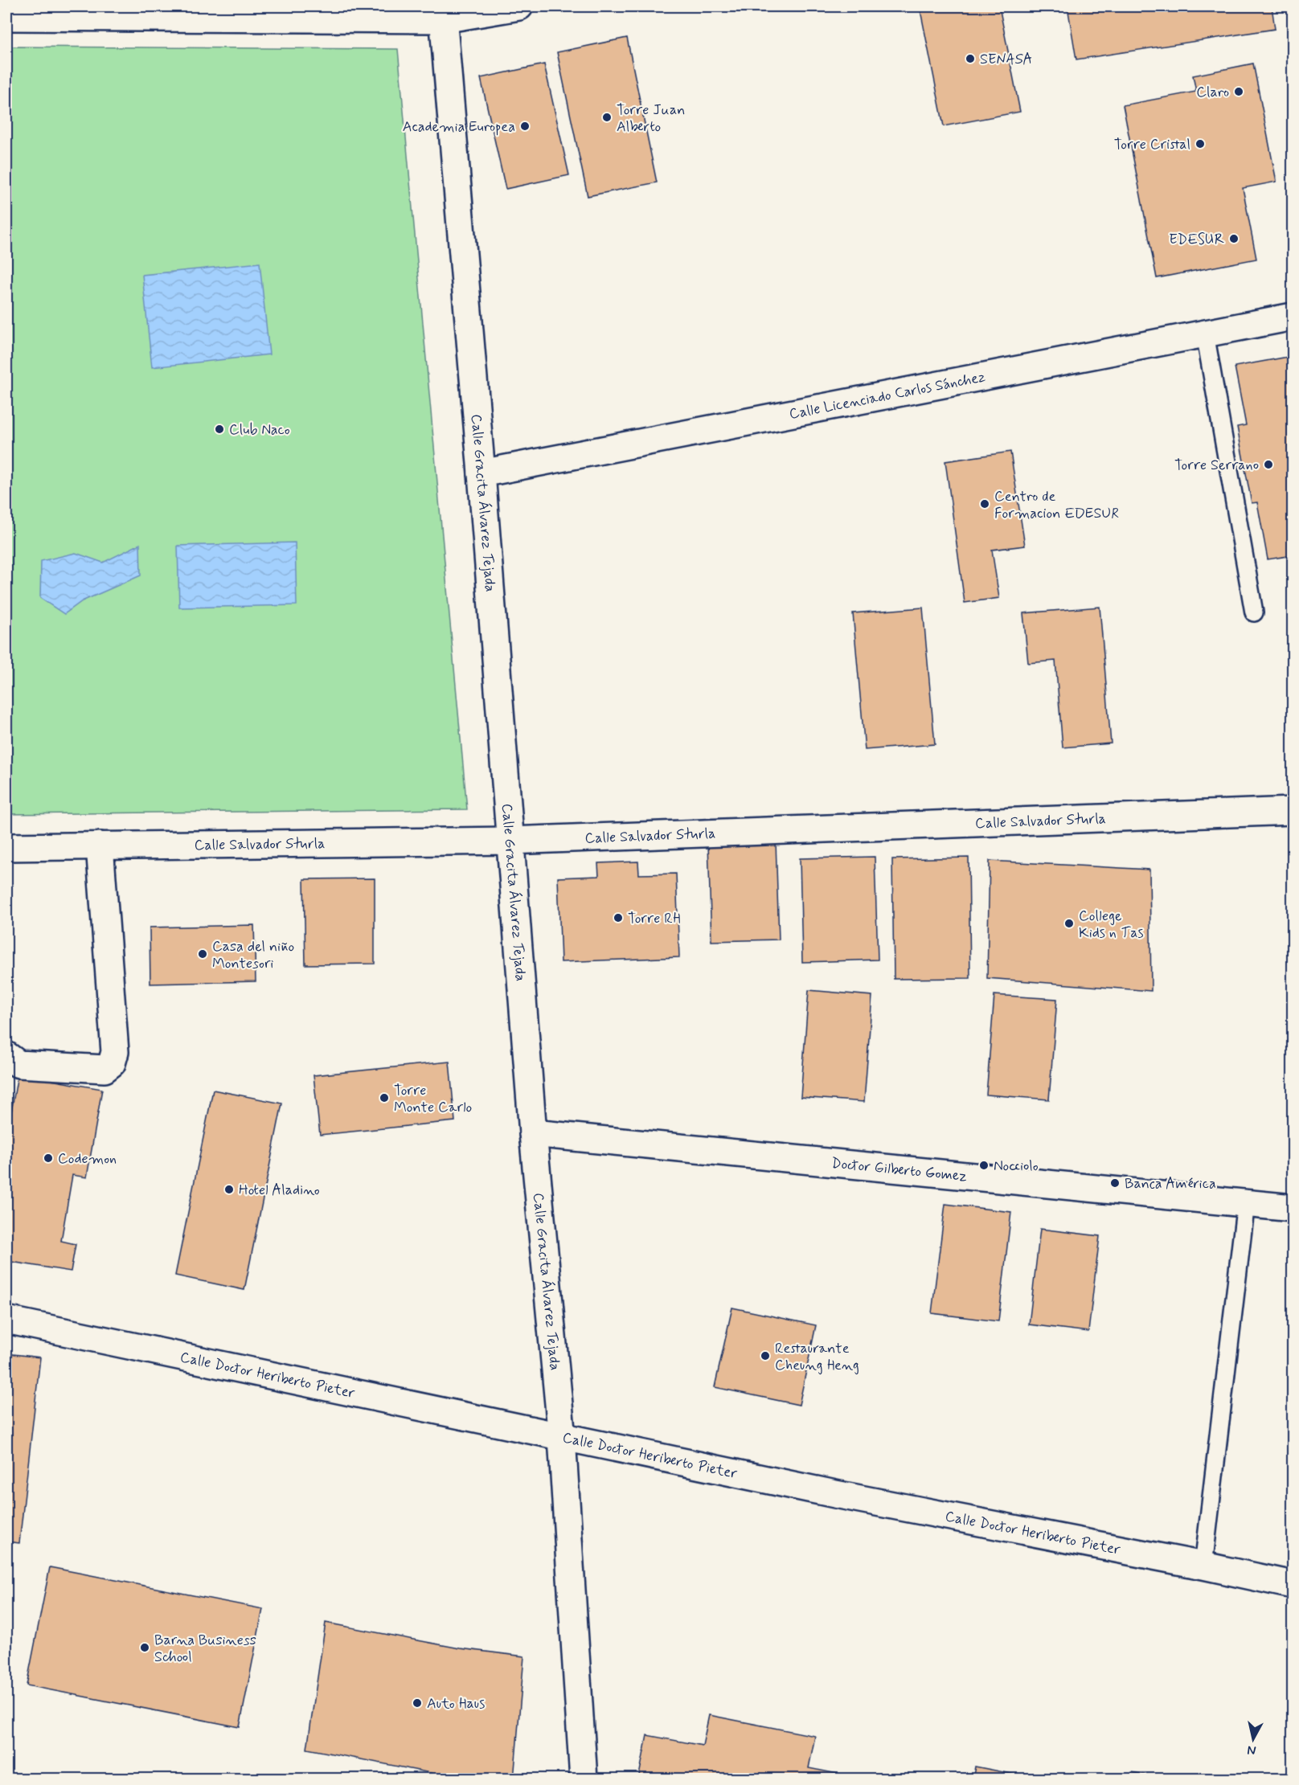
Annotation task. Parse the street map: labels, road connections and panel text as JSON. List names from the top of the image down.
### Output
{
  "streets": {
    "street": [
      "Calle Licenciado Carlos Sánchez",
      "Calle Gracita Álvarez Tejada",
      "Calle Salvador Sturla",
      "Doctor Gilberto Gomez",
      "Calle Doctor Heriberto Pieter"
    ]
  },
  "crossings": [
    ["Calle Licenciado Carlos Sánchez", "Calle Gracita Álvarez Tejada"],
    ["Calle Gracita Álvarez Tejada", "Calle Salvador Sturla"],
    ["Calle Gracita Álvarez Tejada", "Doctor Gilberto Gomez"],
    ["Calle Gracita Álvarez Tejada", "Calle Doctor Heriberto Pieter"]
  ],
  "places": [
    "SENASA",
    "Claro",
    "Torre Juan Alberto",
    "Academia Europea",
    "Torre Cristal",
    "EDESUR",
    "Club Naco",
    "Torre Serrano",
    "Centro de Formacion EDESUR",
    "Torre RH",
    "College Kids n Tas",
    "Casa del niño Montesori",
    "Torre Monte Carlo",
    "Codemon",
    "Nocciolo",
    "Banca América",
    "Hotel Aladino",
    "Restaurante Cheung Heng",
    "Barna Business School",
    "Auto Haus"
  ],
  "north": "bottom"
}
